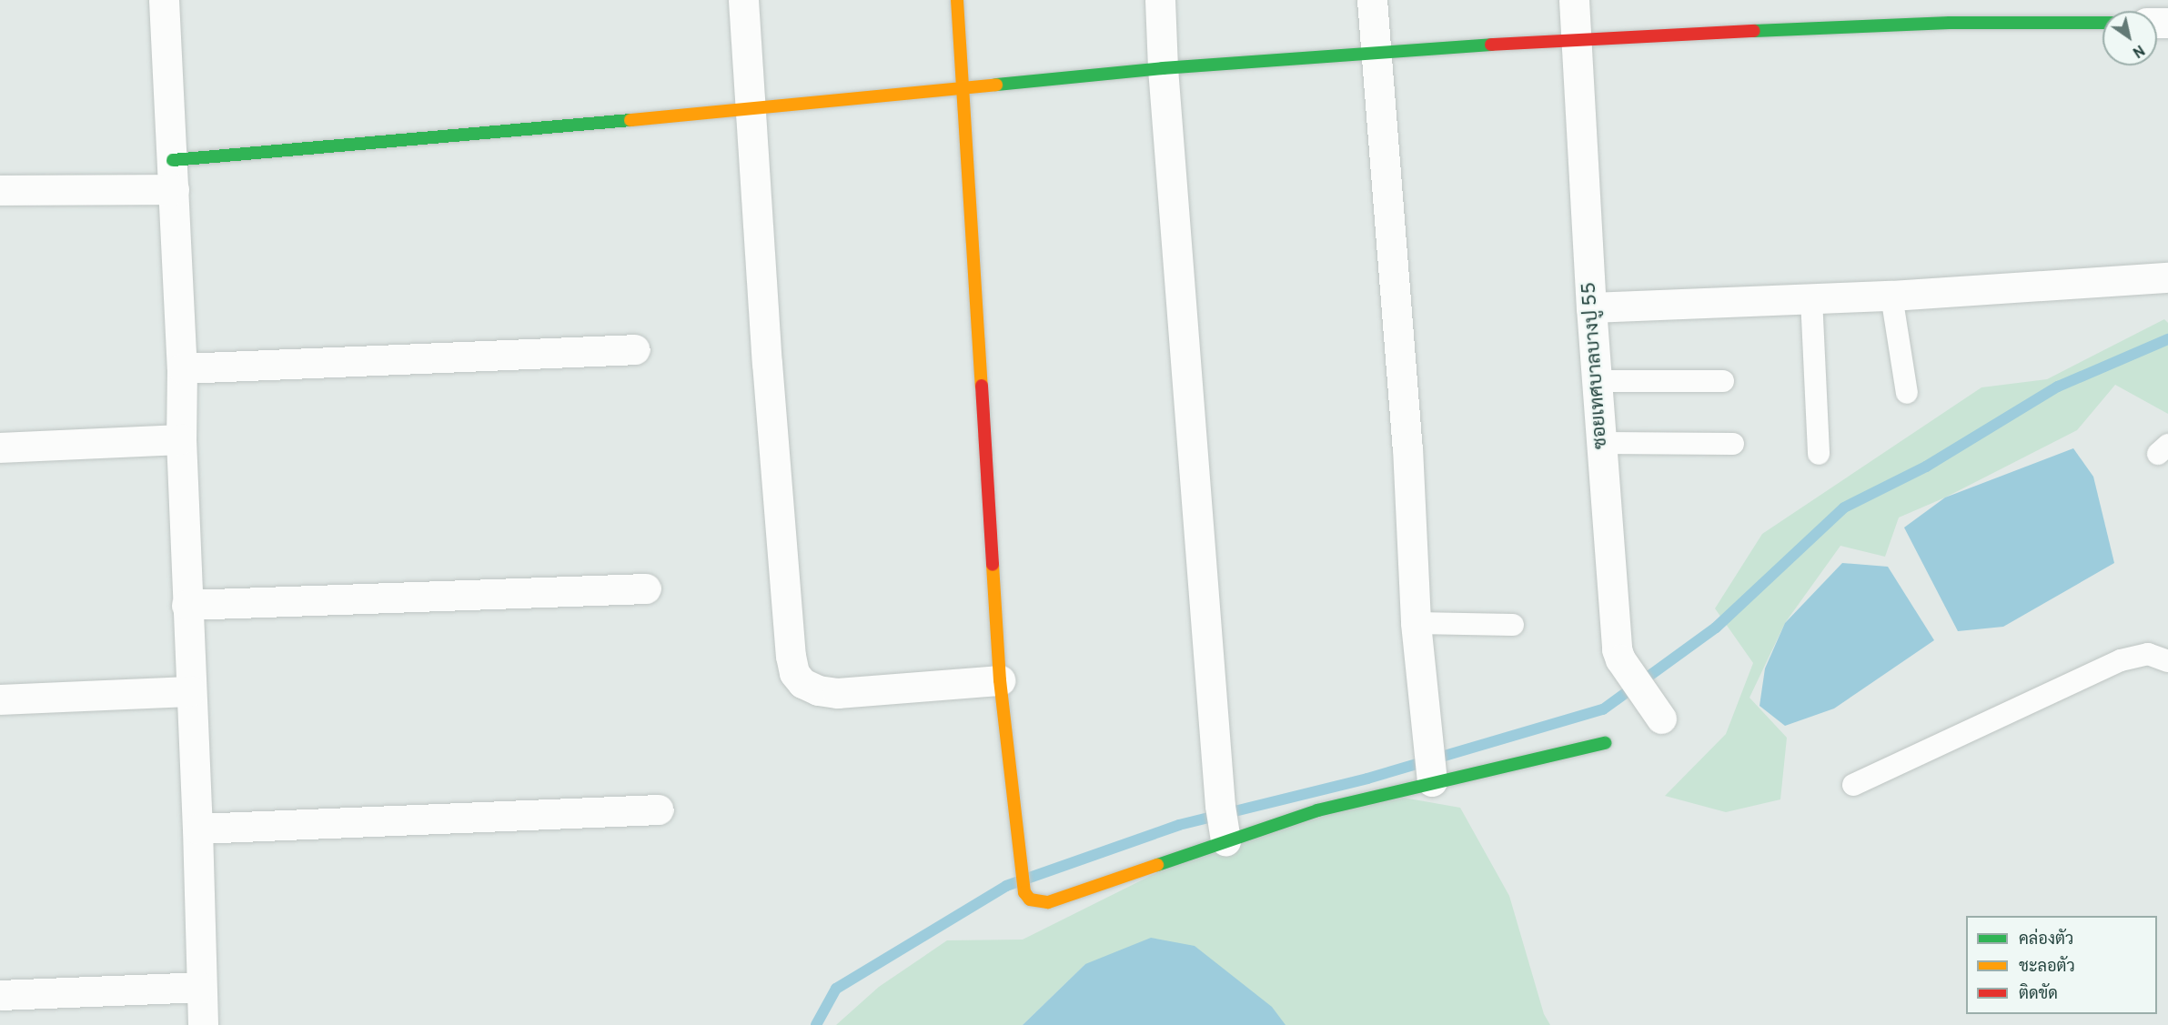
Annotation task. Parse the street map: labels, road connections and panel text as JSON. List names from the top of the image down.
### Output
{
  "streets": {
    "street": ["ซอยเทศบาลบางปู 55"]
  },
  "legend": ["คล่องตัว", "ชะลอตัว", "ติดขัด"],
  "north": "bottom right"
}
